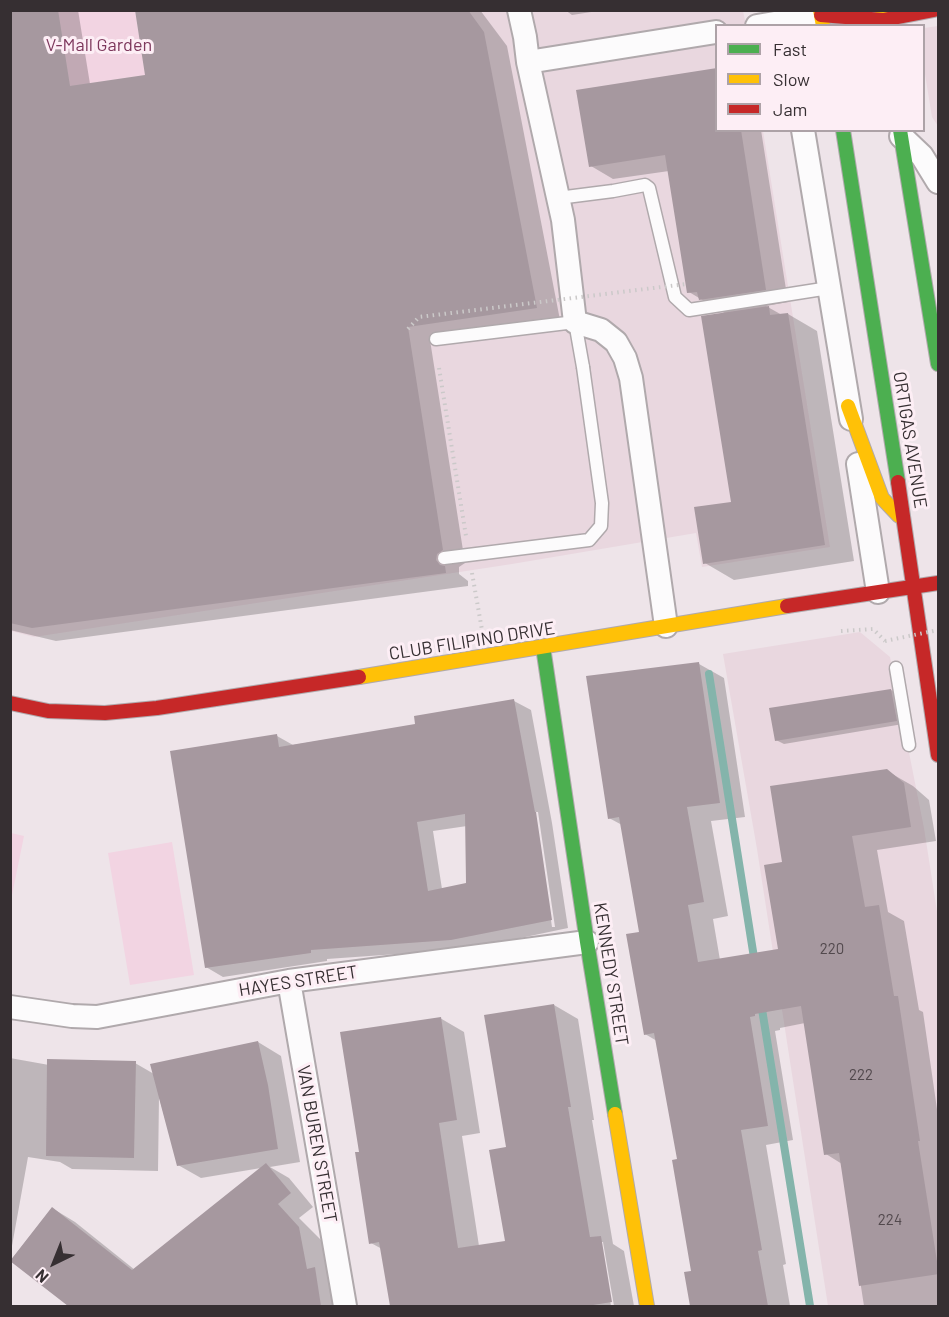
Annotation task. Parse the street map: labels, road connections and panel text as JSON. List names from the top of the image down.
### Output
{
  "streets": {
    "street": [
      "ORTIGAS AVENUE",
      "CLUB FILIPINO DRIVE",
      "KENNEDY STREET",
      "HAYES STREET",
      "VAN BUREN STREET"
    ]
  },
  "crossings": [
    ["ORTIGAS AVENUE", "CLUB FILIPINO DRIVE"],
    ["CLUB FILIPINO DRIVE", "KENNEDY STREET"],
    ["KENNEDY STREET", "HAYES STREET"],
    ["HAYES STREET", "VAN BUREN STREET"]
  ],
  "parks": ["V-Mall Garden"],
  "house_numbers": ["220", "222", "224"],
  "legend": ["Fast", "Slow", "Jam"],
  "north": "bottom left"
}
